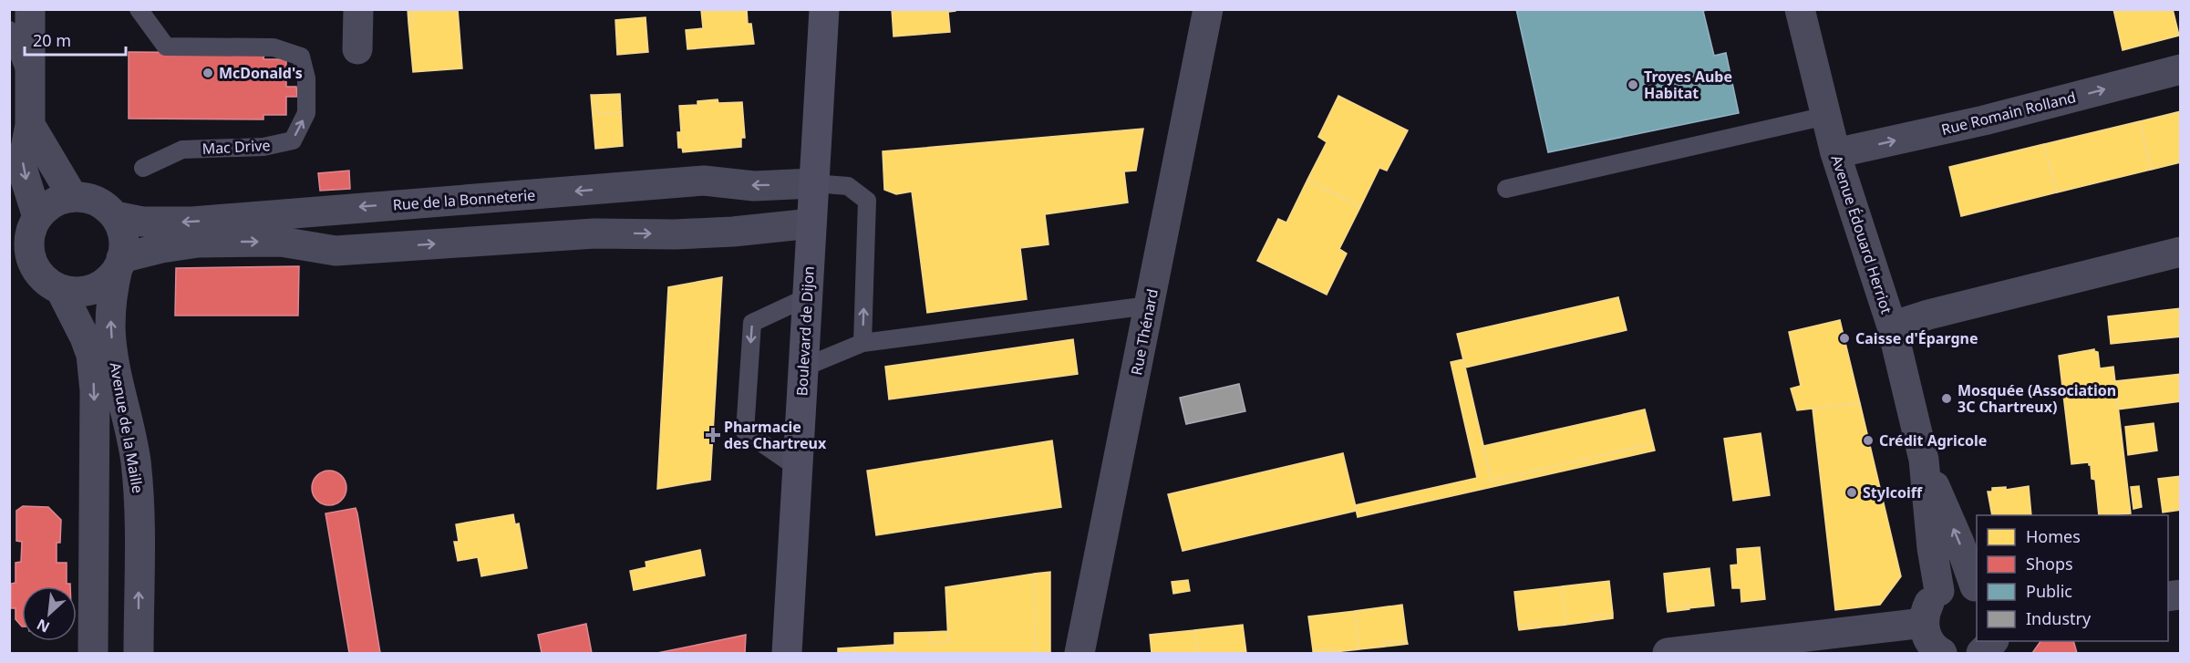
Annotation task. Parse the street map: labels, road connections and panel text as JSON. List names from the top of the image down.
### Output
{
  "streets": {
    "main road": ["Boulevard de Dijon"],
    "street": [
      "Rue Romain Rolland",
      "Rue de la Bonneterie",
      "Avenue Édouard Herriot",
      "Rue Thénard",
      "Avenue de la Maille"
    ],
    "lane": ["Mac Drive"]
  },
  "crossings": [
    ["Rue Romain Rolland", "Avenue Édouard Herriot"],
    ["Rue de la Bonneterie", "Boulevard de Dijon"],
    ["Rue de la Bonneterie", "Avenue de la Maille"]
  ],
  "places": {
    "other": [
      "McDonald's",
      "Troyes Aube Habitat",
      "Caisse d'Épargne",
      "Mosquée (Association 3C Chartreux)",
      "Crédit Agricole",
      "Stylcoiff"
    ],
    "health": ["Pharmacie des Chartreux"]
  },
  "legend": [
    "Homes",
    "Shops",
    "Public",
    "Industry"
  ],
  "scale_bar": "20 m",
  "north": "bottom left"
}
